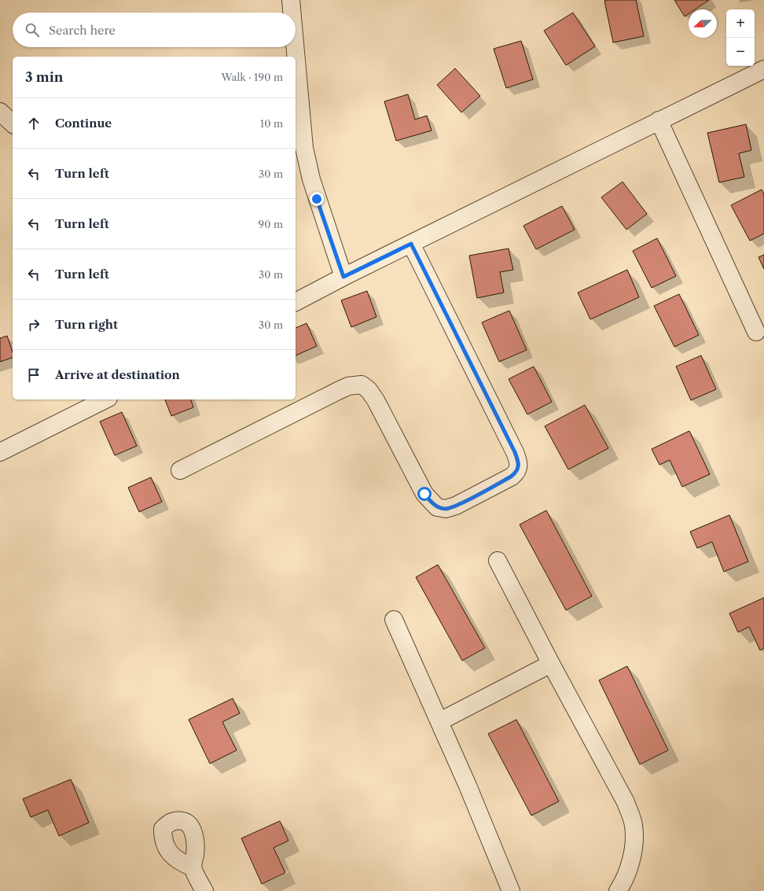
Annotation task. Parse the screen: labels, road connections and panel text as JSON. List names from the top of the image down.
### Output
{
  "north": "left",
  "page": {
    "map_buttons": ["+", "−"],
    "search": "Search here",
    "heading": ["3 min", "Walk · 190 m"],
    "list": [
      ["Continue", "10 m"],
      ["Turn left", "30 m"],
      ["Turn left", "90 m"],
      ["Turn left", "30 m"],
      ["Turn right", "30 m"],
      "Arrive at destination"
    ]
  }
}
